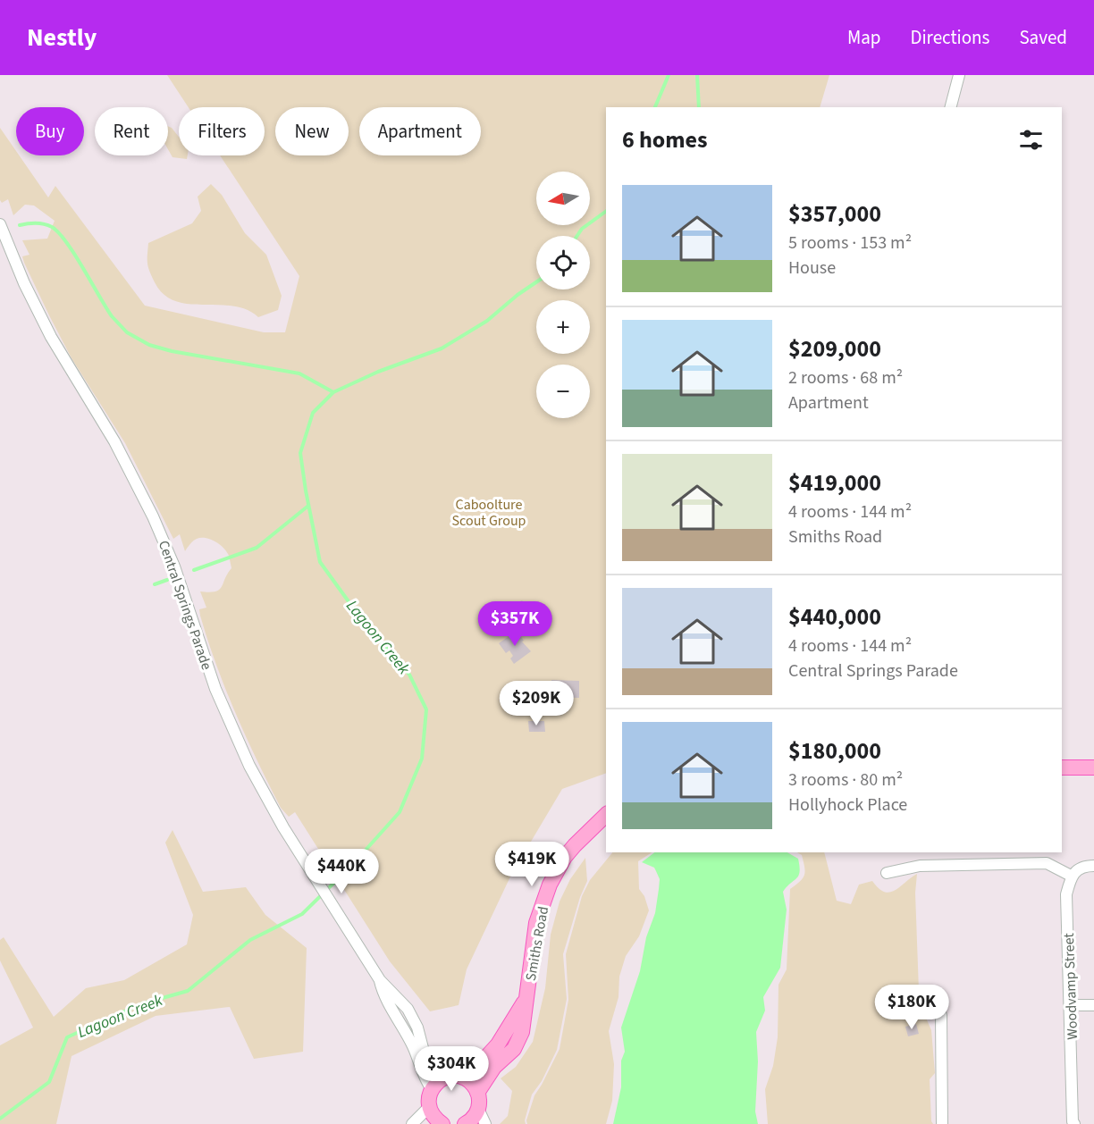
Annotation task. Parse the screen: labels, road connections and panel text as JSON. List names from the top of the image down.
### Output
{
  "streets": {
    "main road": ["Smiths Road"],
    "street": ["Central Springs Parade", "Woodvamp Street"]
  },
  "water": ["Lagoon Creek"],
  "parks": ["Caboolture Scout Group"],
  "north": "left",
  "page": {
    "header": "Nestly",
    "nav": ["Map", "Directions", "Saved"],
    "chip": [
      "Buy",
      "Rent",
      "Filters",
      "New",
      "Apartment"
    ],
    "heading": "6 homes",
    "map_buttons": ["+", "−"],
    "list": [
      {
        "name": "$357,000",
        "note": "5 rooms · 153 m² · House"
      },
      {
        "name": "$209,000",
        "note": "2 rooms · 68 m² · Apartment"
      },
      {
        "name": "$419,000",
        "note": "4 rooms · 144 m² · Smiths Road"
      },
      {
        "name": "$440,000",
        "note": "4 rooms · 144 m² · Central Springs Parade"
      },
      {
        "name": "$180,000",
        "note": "3 rooms · 80 m² · Hollyhock Place"
      }
    ],
    "price": [
      "$357K",
      "$209K",
      "$419K",
      "$440K",
      "$180K",
      "$304K"
    ]
  }
}
